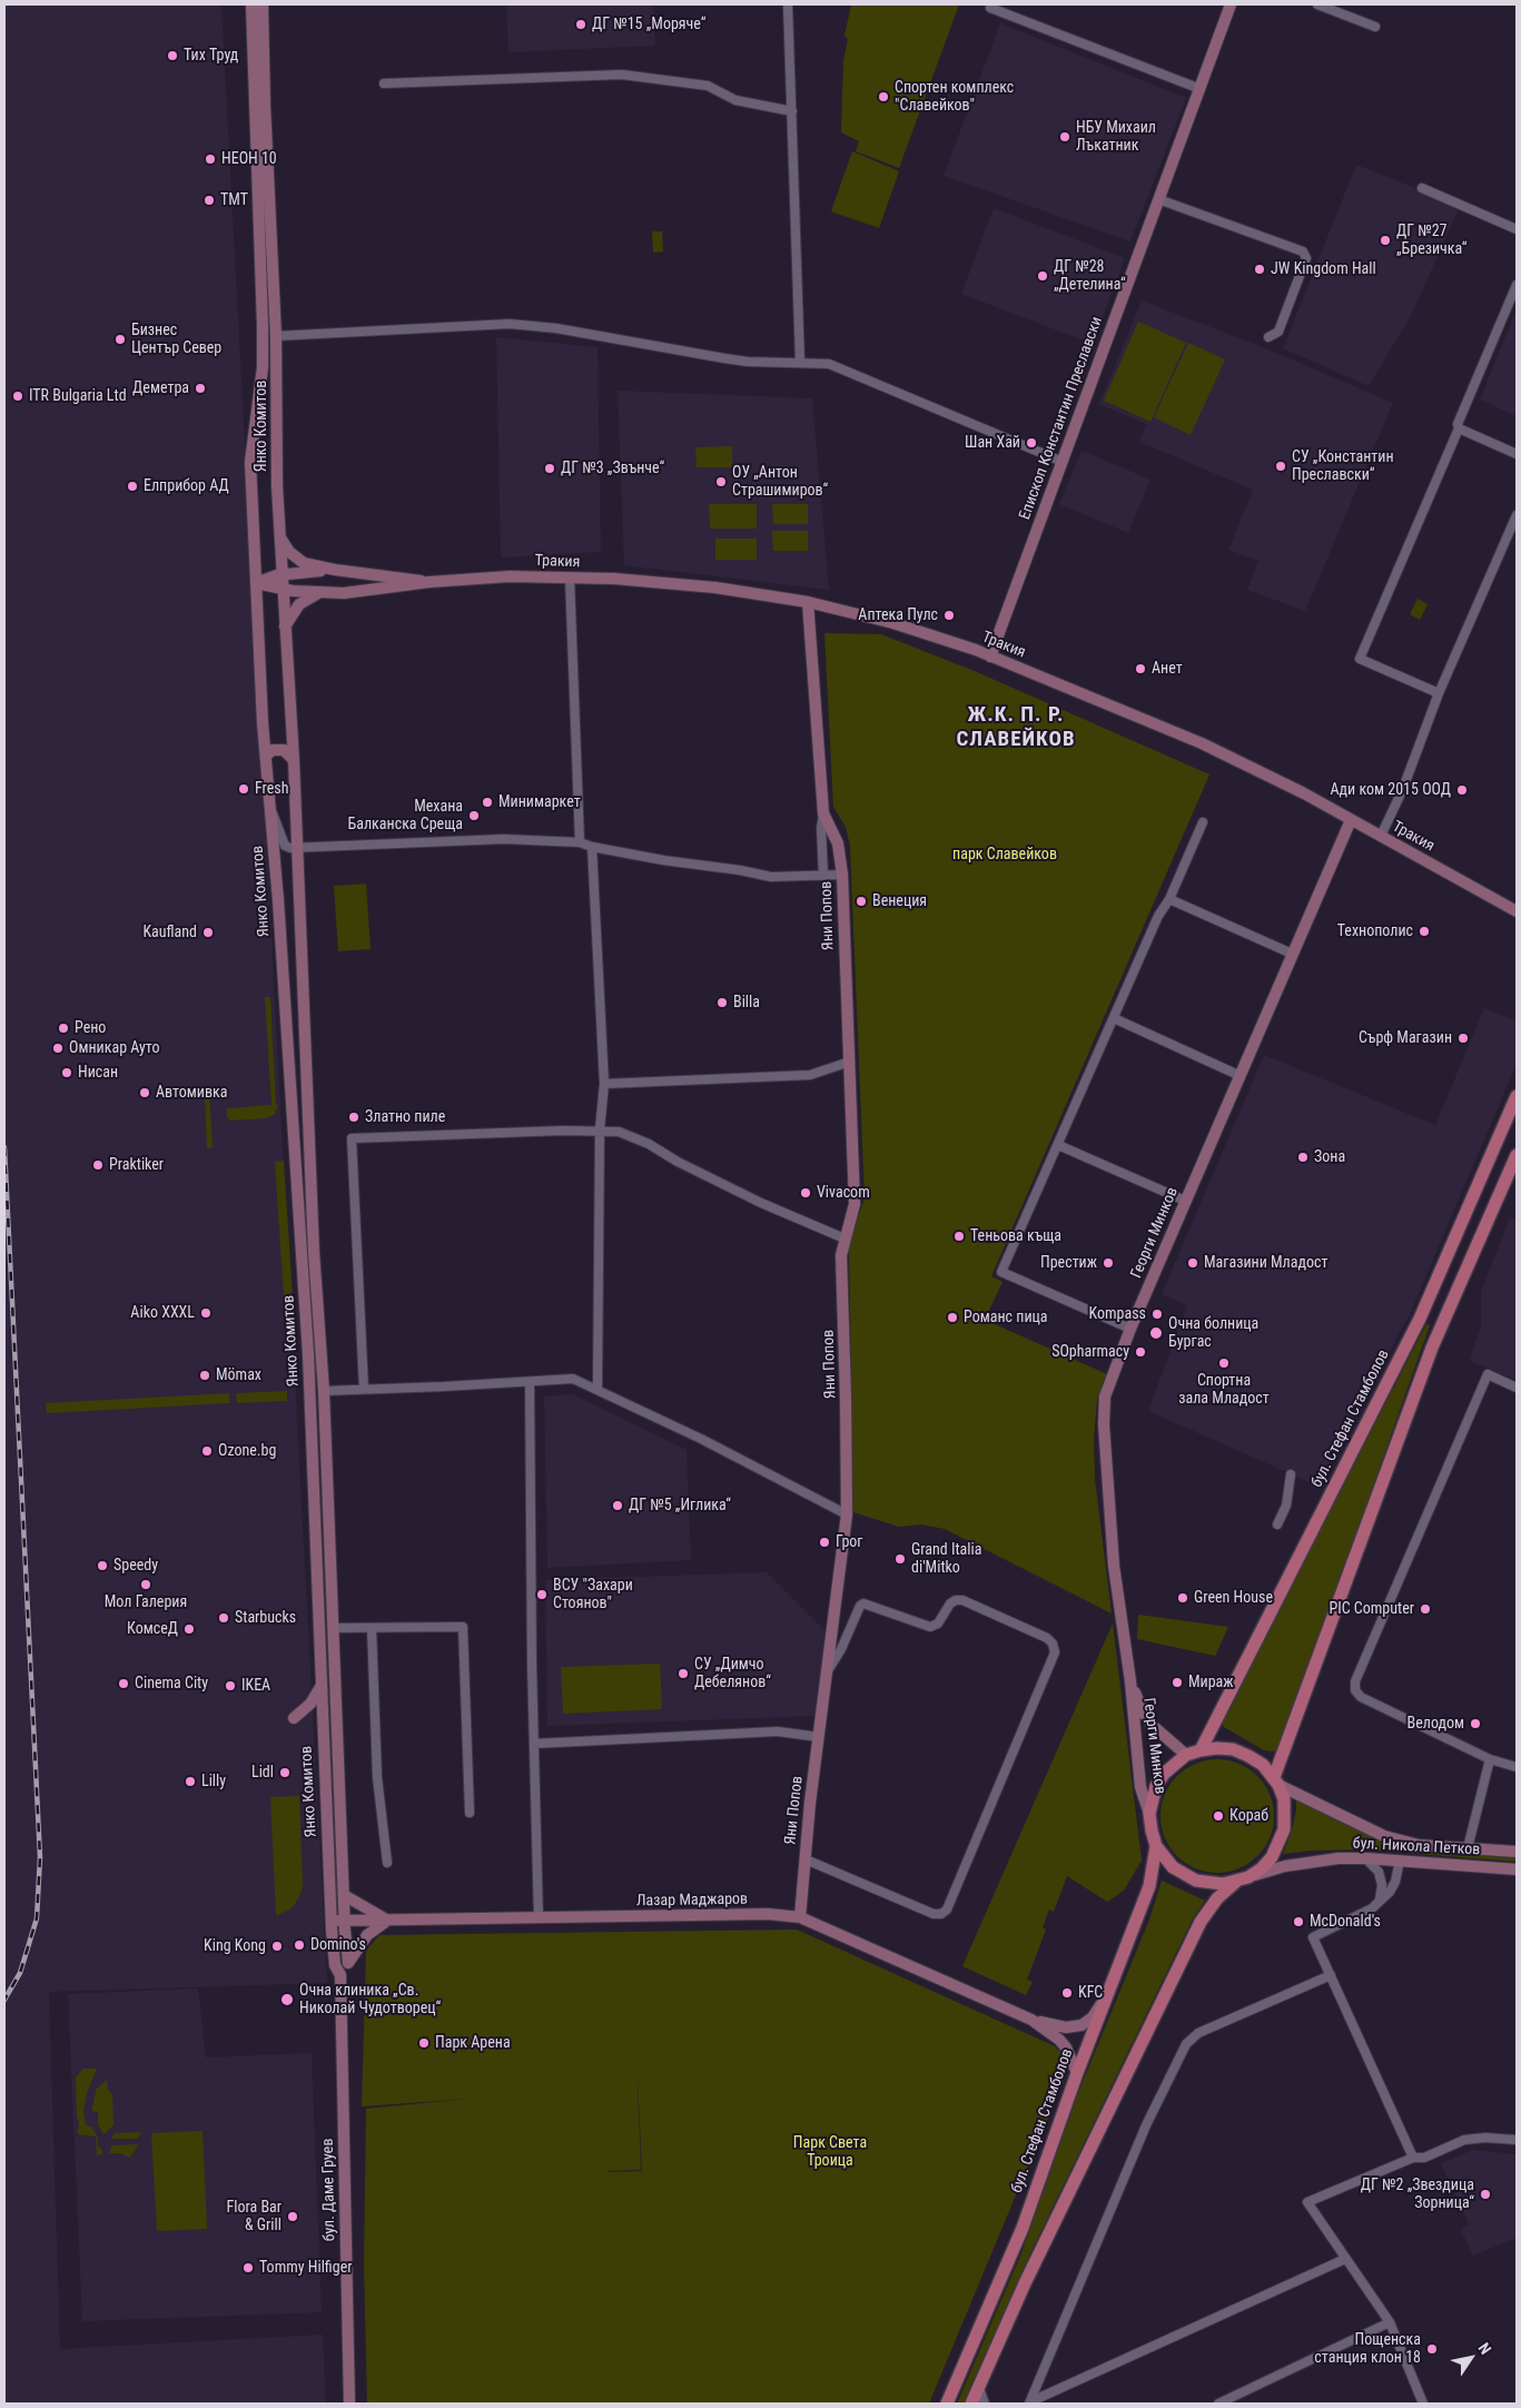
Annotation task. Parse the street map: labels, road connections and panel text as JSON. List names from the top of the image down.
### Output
{
  "streets": {
    "main road": [
      "Епископ Константин Преславски",
      "Янко Комитов",
      "Тракия",
      "Яни Попов",
      "Георги Минков",
      "бул. Стефан Стамболов",
      "бул. Никола Петков",
      "Лазар Маджаров",
      "бул. Даме Груев"
    ]
  },
  "crossings": [
    ["Епископ Константин Преславски", "Тракия"],
    ["Янко Комитов", "Тракия"],
    ["Янко Комитов", "бул. Даме Груев"],
    ["Тракия", "Яни Попов"],
    ["Тракия", "Георги Минков"],
    ["Яни Попов", "Лазар Маджаров"],
    ["Георги Минков", "бул. Стефан Стамболов"],
    ["Георги Минков", "бул. Никола Петков"],
    ["бул. Стефан Стамболов", "бул. Никола Петков"],
    ["бул. Стефан Стамболов", "Лазар Маджаров"],
    ["Лазар Маджаров", "бул. Даме Груев"]
  ],
  "districts": ["Ж.К. П. Р. СЛАВЕЙКОВ"],
  "parks": ["парк Славейков", "Парк Света Троица"],
  "places": [
    "ДГ №15 „Моряче“",
    "Тих Труд",
    "Спортен комплекс \"Славейков\"",
    "НБУ Михаил Лъкатник",
    "НЕОН 10",
    "TMT",
    "ДГ №27 „Брезичка“",
    "JW Kingdom Hall",
    "ДГ №28 „Детелина“",
    "Бизнес Център Север",
    "Деметра",
    "ITR Bulgaria Ltd",
    "Шан Хай",
    "СУ „Константин Преславски“",
    "ДГ №3 „Звънче“",
    "ОУ „Антон Страшимиров“",
    "Елприбор АД",
    "Аптека Пулс",
    "Анет",
    "Fresh",
    "Ади ком 2015 ООД",
    "Минимаркет",
    "Механа Балканска Среща",
    "Венеция",
    "Технополис",
    "Kaufland",
    "Billa",
    "Рено",
    "Сърф Магазин",
    "Омникар Ауто",
    "Нисан",
    "Автомивка",
    "Златно пиле",
    "Зона",
    "Praktiker",
    "Vivacom",
    "Теньова къща",
    "Престиж",
    "Магазини Mладост",
    "Aiko XXXL",
    "Kompass",
    "Романс пица",
    "Oчна болница Бургас",
    "SOpharmacy",
    "Спортна зала Младост",
    "Mömax",
    "Ozone.bg",
    "ДГ №5 „Иглика“",
    "Грог",
    "Grand Italia di'Mitko",
    "Speedy",
    "Мол Галерия",
    "ВСУ \"Захари Стоянов\"",
    "Green House",
    "PIC Computer",
    "Starbucks",
    "КомсеД",
    "СУ „Димчо Дебелянов“",
    "Мираж",
    "Cinema City",
    "IKEA",
    "Велодом",
    "Lidl",
    "Lilly",
    "Кораб",
    "McDonald's",
    "Domino's",
    "King Kong",
    "KFC",
    "Oчна клиника „Св. Николай Чудотворец“",
    "Парк Арена",
    "ДГ №2 „Звездица Зорница“",
    "Flora Bar & Grill",
    "Tommy Hilfiger",
    "Пощенска станция клон 18"
  ],
  "north": "top right"
}
